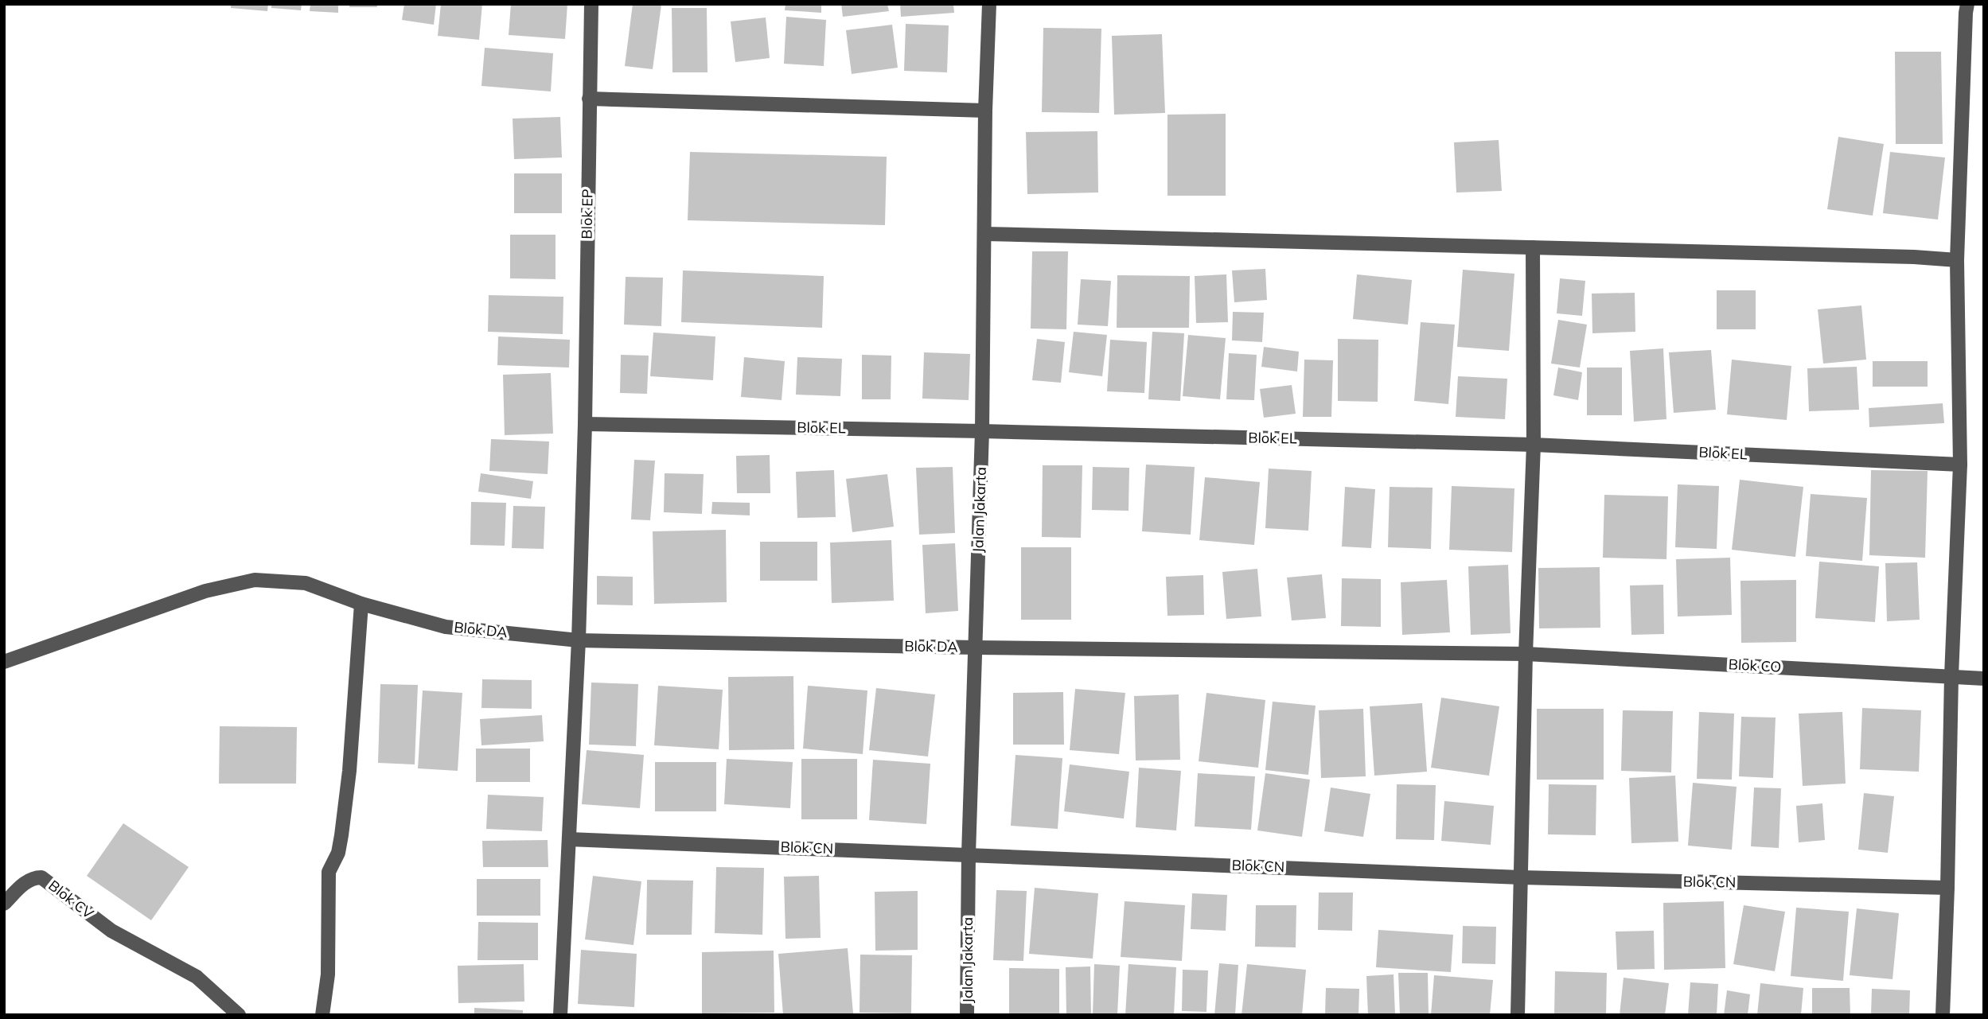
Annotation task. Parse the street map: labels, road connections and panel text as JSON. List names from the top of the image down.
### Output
{
  "streets": {
    "street": [
      "Blok EP",
      "Blok EL",
      "Jalan Jakarta",
      "Blok DA",
      "Blok CO",
      "Blok CN",
      "Blok CV"
    ]
  },
  "crossings": [
    ["Blok EP", "Blok EL"],
    ["Blok EP", "Blok DA"],
    ["Blok EP", "Blok CN"],
    ["Blok EL", "Jalan Jakarta"],
    ["Jalan Jakarta", "Blok DA"],
    ["Jalan Jakarta", "Blok CN"],
    ["Blok DA", "Blok CO"]
  ]
}
